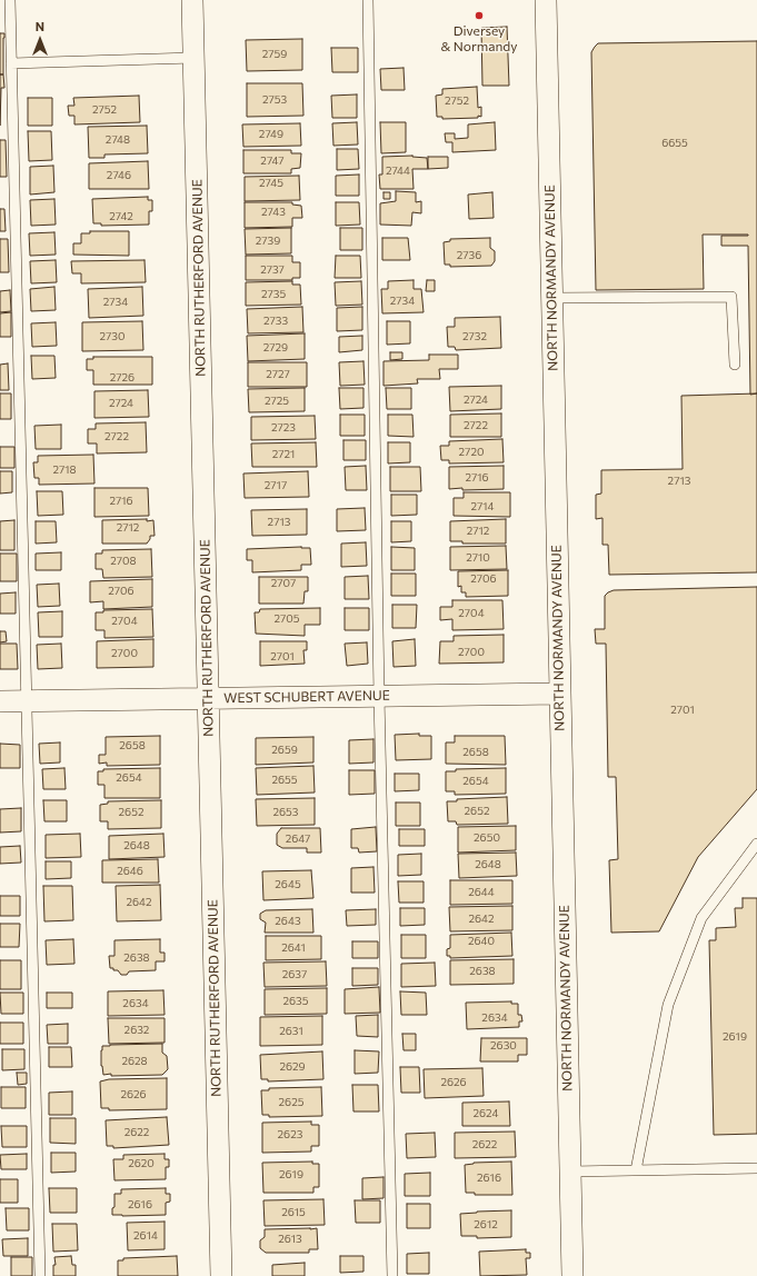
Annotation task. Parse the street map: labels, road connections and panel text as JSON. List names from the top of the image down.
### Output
{
  "streets": {
    "street": ["NORTH RUTHERFORD AVENUE", "NORTH NORMANDY AVENUE", "WEST SCHUBERT AVENUE"]
  },
  "crossings": [
    ["NORTH RUTHERFORD AVENUE", "WEST SCHUBERT AVENUE"],
    ["NORTH NORMANDY AVENUE", "WEST SCHUBERT AVENUE"]
  ],
  "places": ["Diversey & Normandy"],
  "house_numbers": [
    "2759",
    "2753",
    "2752",
    "2752",
    "2749",
    "2748",
    "6655",
    "2747",
    "2744",
    "2746",
    "2745",
    "2743",
    "2742",
    "2739",
    "2736",
    "2737",
    "2735",
    "2734",
    "2734",
    "2733",
    "2730",
    "2732",
    "2729",
    "2727",
    "2726",
    "2724",
    "2725",
    "2724",
    "2722",
    "2723",
    "2722",
    "2720",
    "2721",
    "2718",
    "2716",
    "2713",
    "2717",
    "2716",
    "2714",
    "2713",
    "2712",
    "2712",
    "2710",
    "2708",
    "2706",
    "2707",
    "2706",
    "2704",
    "2705",
    "2704",
    "2700",
    "2700",
    "2701",
    "2701",
    "2658",
    "2659",
    "2658",
    "2654",
    "2655",
    "2654",
    "2652",
    "2652",
    "2653",
    "2650",
    "2647",
    "2648",
    "2648",
    "2646",
    "2645",
    "2644",
    "2642",
    "2642",
    "2643",
    "2640",
    "2641",
    "2638",
    "2638",
    "2637",
    "2635",
    "2634",
    "2634",
    "2632",
    "2631",
    "2619",
    "2630",
    "2628",
    "2629",
    "2626",
    "2626",
    "2625",
    "2624",
    "2622",
    "2623",
    "2622",
    "2620",
    "2619",
    "2616",
    "2616",
    "2615",
    "2612",
    "2614",
    "2613"
  ],
  "north": "top"
}
